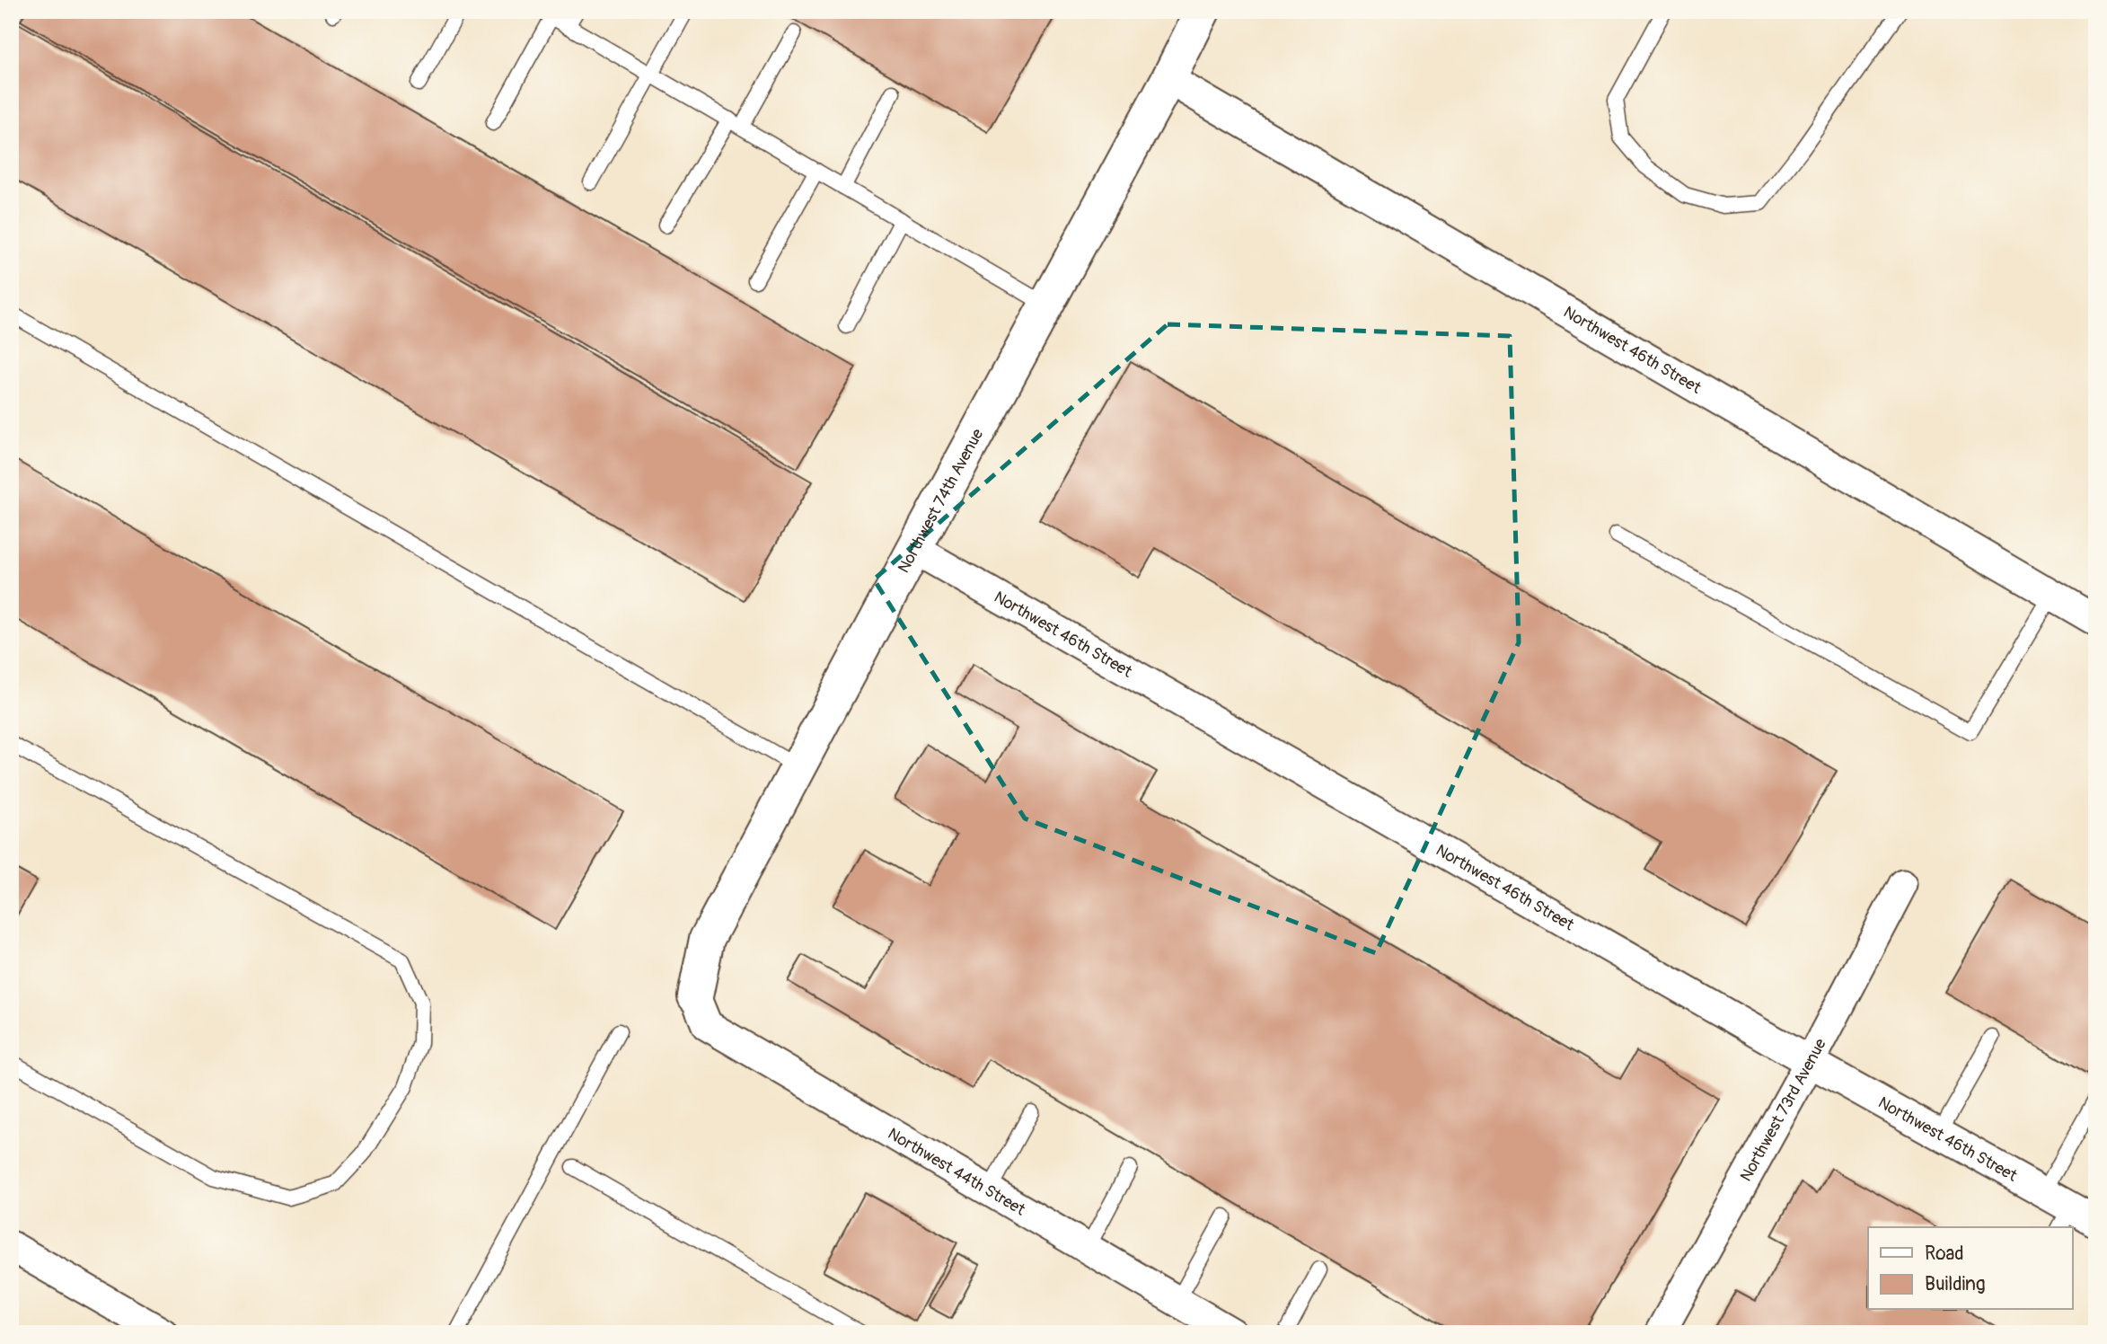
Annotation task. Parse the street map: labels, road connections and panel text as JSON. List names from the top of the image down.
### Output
{
  "streets": {
    "street": [
      "Northwest 46th Street",
      "Northwest 74th Avenue",
      "Northwest 73rd Avenue",
      "Northwest 44th Street"
    ]
  },
  "crossings": [
    ["Northwest 46th Street", "Northwest 74th Avenue"],
    ["Northwest 46th Street", "Northwest 73rd Avenue"],
    ["Northwest 74th Avenue", "Northwest 44th Street"]
  ],
  "legend": ["Road", "Building"]
}
